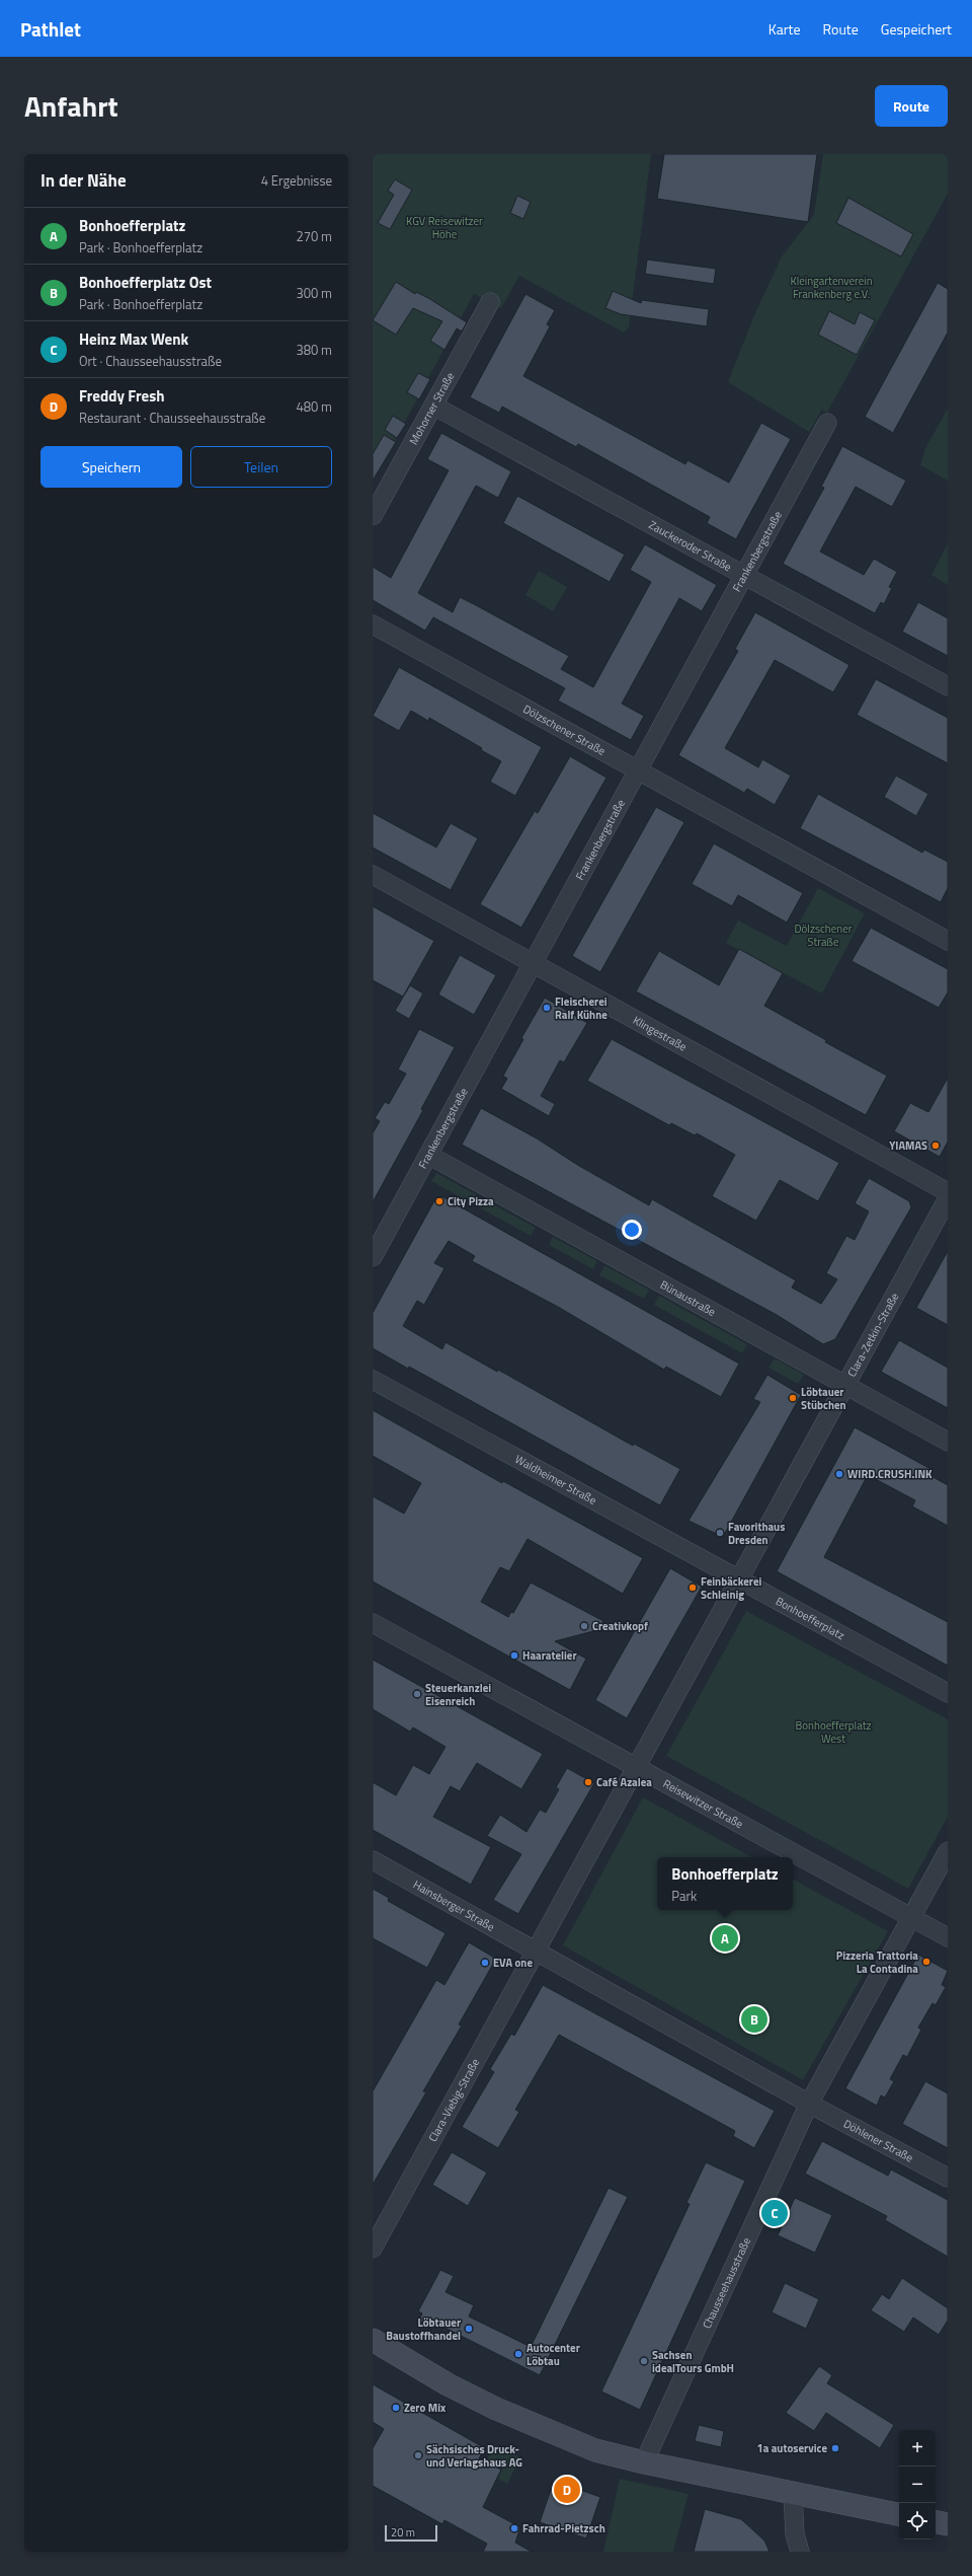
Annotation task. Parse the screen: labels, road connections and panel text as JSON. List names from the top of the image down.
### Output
{
  "streets": {
    "street": [
      "Mohorner Straße",
      "Zauckeroder Straße",
      "Frankenbergstraße",
      "Dölzschener Straße",
      "Klingestraße",
      "Bünaustraße",
      "Clara-Zetkin-Straße",
      "Waldheimer Straße",
      "Bonhoefferplatz",
      "Reisewitzer Straße",
      "Hainsberger Straße",
      "Clara-Viebig-Straße",
      "Döhlener Straße",
      "Chausseehausstraße"
    ]
  },
  "crossings": [
    ["Mohorner Straße", "Zauckeroder Straße"],
    ["Zauckeroder Straße", "Frankenbergstraße"],
    ["Frankenbergstraße", "Dölzschener Straße"],
    ["Frankenbergstraße", "Klingestraße"],
    ["Frankenbergstraße", "Bünaustraße"],
    ["Bünaustraße", "Clara-Zetkin-Straße"],
    ["Clara-Zetkin-Straße", "Waldheimer Straße"],
    ["Clara-Zetkin-Straße", "Bonhoefferplatz"],
    ["Waldheimer Straße", "Bonhoefferplatz"],
    ["Hainsberger Straße", "Clara-Viebig-Straße"],
    ["Döhlener Straße", "Chausseehausstraße"]
  ],
  "parks": [
    "KGV Reisewitzer Höhe",
    "Kleingartenverein Frankenberg e.V.",
    "Dölzschener Straße",
    "Bonhoefferplatz West"
  ],
  "places": [
    "Fleischerei Ralf Kühne",
    "YIAMAS",
    "City Pizza",
    "Löbtauer Stübchen",
    "WIRD.CRUSH.INK",
    "Favorithaus Dresden",
    "Feinbäckerei Schleinig",
    "Creativkopf",
    "Haaratelier",
    "Steuerkanzlei Eisenreich",
    "Café Azalea",
    "Pizzeria Trattoria La Contadina",
    "EVA one",
    "Löbtauer Baustoffhandel",
    "Autocenter Löbtau",
    "Sachsen idealTours GmbH",
    "Zero Mix",
    "1a autoservice",
    "Sächsisches Druck- und Verlagshaus AG",
    "Fahrrad-Pietzsch"
  ],
  "scale_bar": "20 m",
  "page": {
    "header": "Pathlet",
    "nav": ["Karte", "Route", "Gespeichert"],
    "title": "Anfahrt",
    "buttons": [
      "Route",
      ["Speichern", "Teilen"]
    ],
    "heading": ["In der Nähe", "4 Ergebnisse"],
    "list": [
      {
        "mark": "A",
        "name": "Bonhoefferplatz",
        "note": "Park · Bonhoefferplatz",
        "value": "270 m"
      },
      {
        "mark": "B",
        "name": "Bonhoefferplatz Ost",
        "note": "Park · Bonhoefferplatz",
        "value": "300 m"
      },
      {
        "mark": "C",
        "name": "Heinz Max Wenk",
        "note": "Ort · Chausseehausstraße",
        "value": "380 m"
      },
      {
        "mark": "D",
        "name": "Freddy Fresh",
        "note": "Restaurant · Chausseehausstraße",
        "value": "480 m"
      }
    ],
    "popup": ["Bonhoefferplatz", "Park"],
    "pins": [
      "A",
      "B",
      "C",
      "D"
    ],
    "map_buttons": ["+", "−"],
    "scale": "20 m"
  }
}
